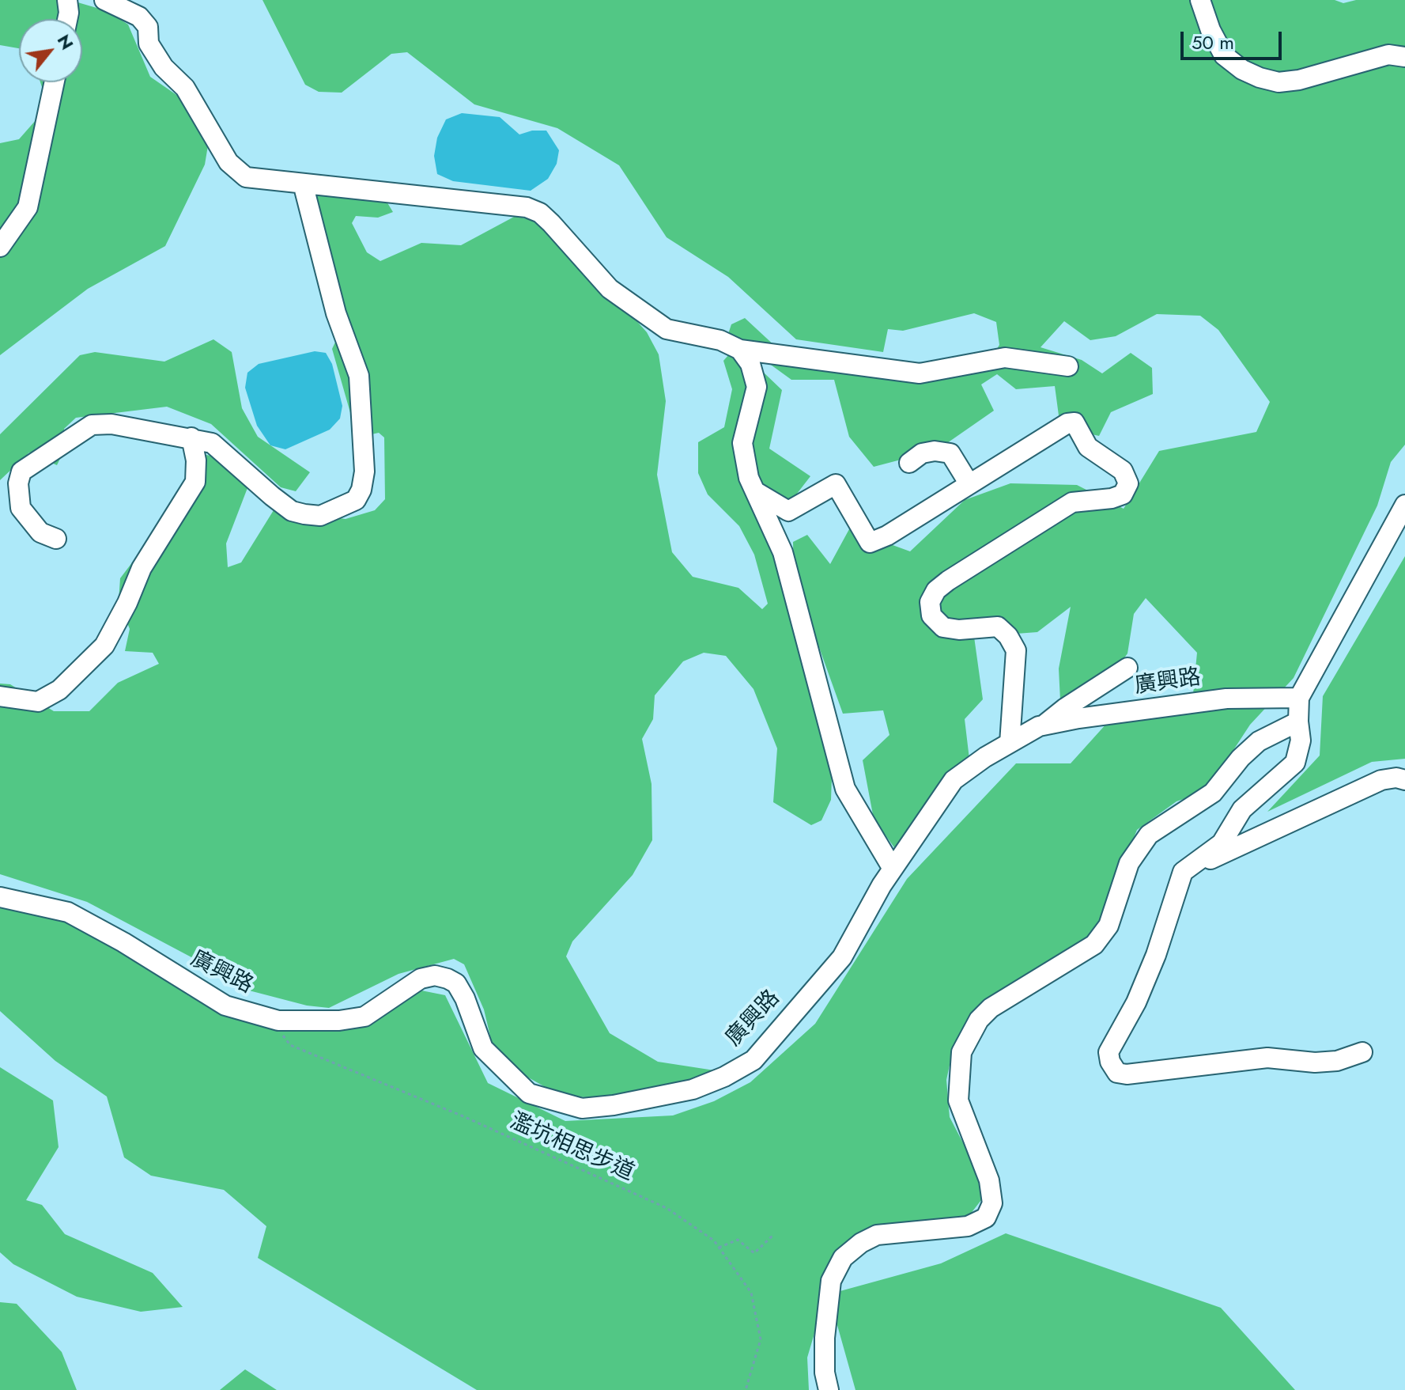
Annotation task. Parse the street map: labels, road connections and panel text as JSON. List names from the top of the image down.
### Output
{
  "streets": {
    "street": ["廣興路"],
    "path": ["濫坑相思步道"]
  },
  "crossings": [
    ["廣興路", "濫坑相思步道"]
  ],
  "scale_bar": "50 m",
  "north": "top right"
}
